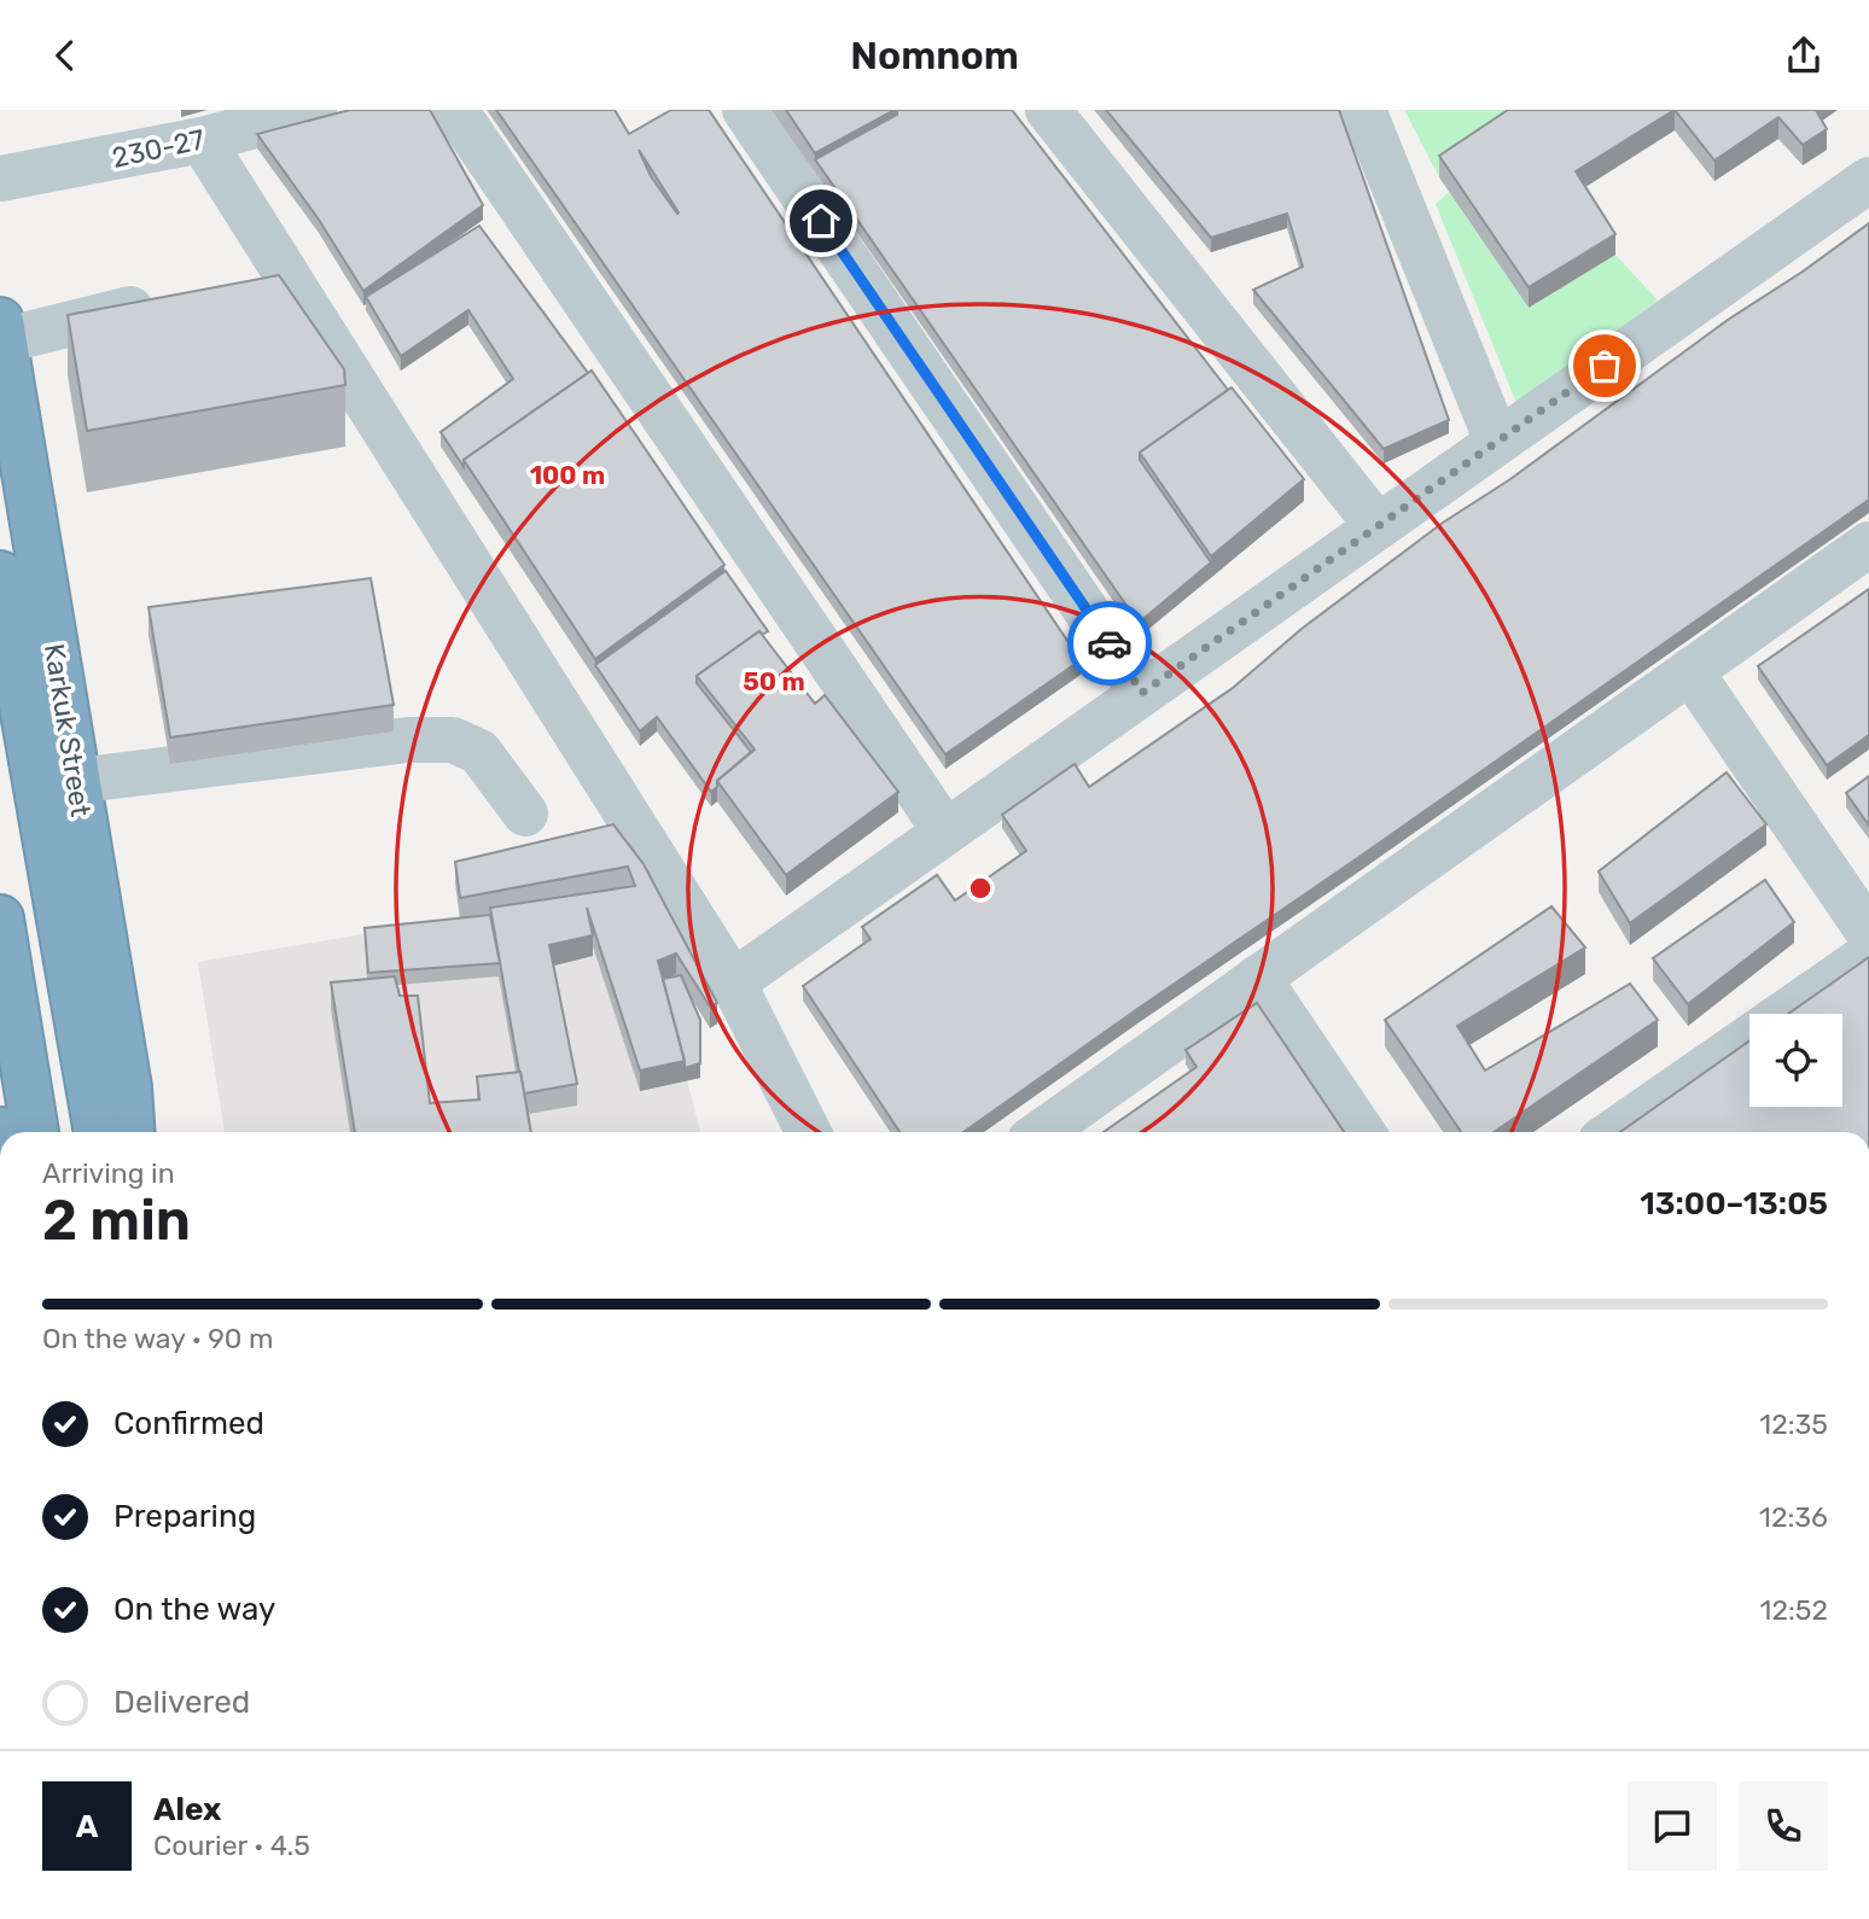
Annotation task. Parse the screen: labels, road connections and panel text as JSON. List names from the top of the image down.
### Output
{
  "streets": {
    "highway": ["Karkuk Street"],
    "street": ["230-27"]
  },
  "page": {
    "header": "Nomnom",
    "heading": ["2 min", "Arriving in", "13:00–13:05"],
    "panel": ["Alex", "Courier · 4.5"],
    "bar": "On the way · 90 m",
    "list": [
      ["Confirmed", "12:35"],
      ["Preparing", "12:36"],
      ["On the way", "12:52"],
      "Delivered"
    ],
    "round": "A"
  },
  "rings": ["100 m", "50 m"]
}
